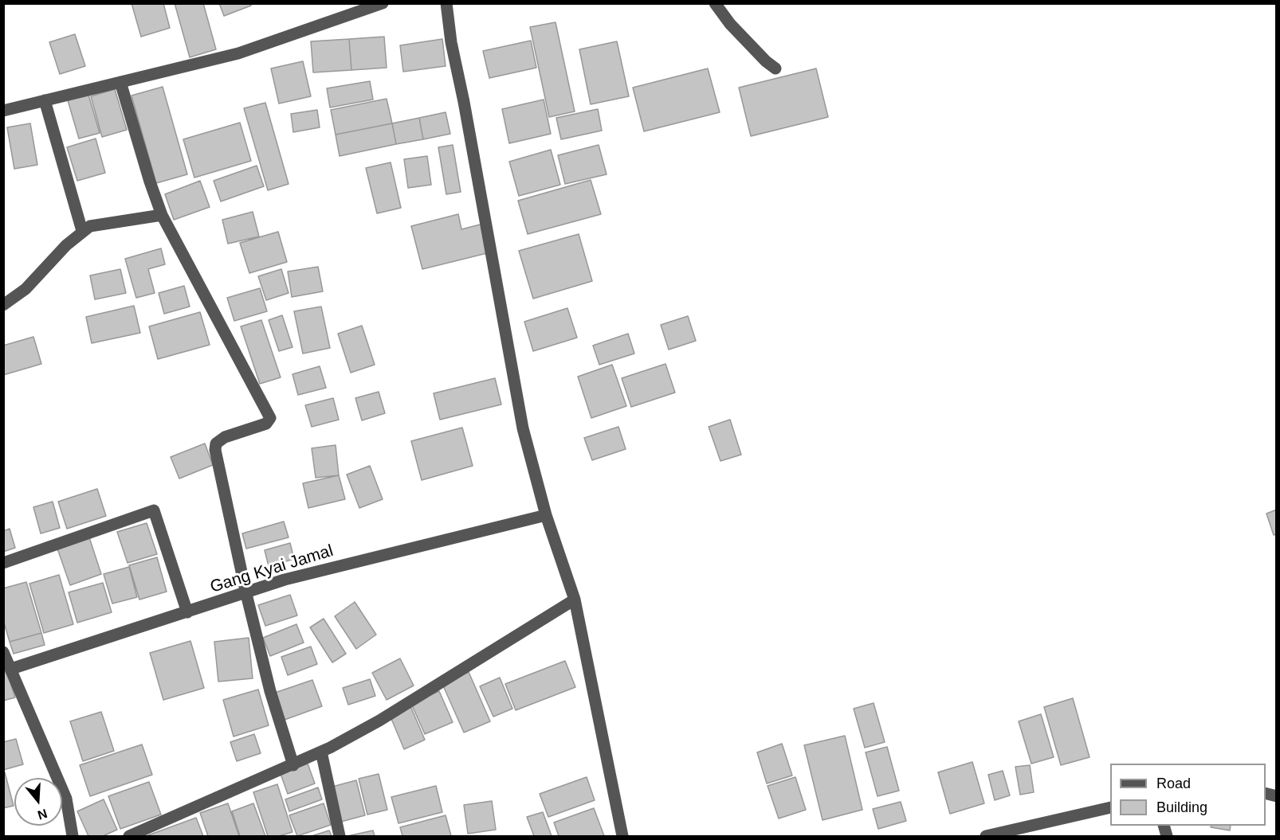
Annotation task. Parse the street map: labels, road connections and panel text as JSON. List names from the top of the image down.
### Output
{
  "streets": {
    "street": ["Gang Kyai Jamal"]
  },
  "legend": ["Road", "Building"],
  "north": "bottom"
}
